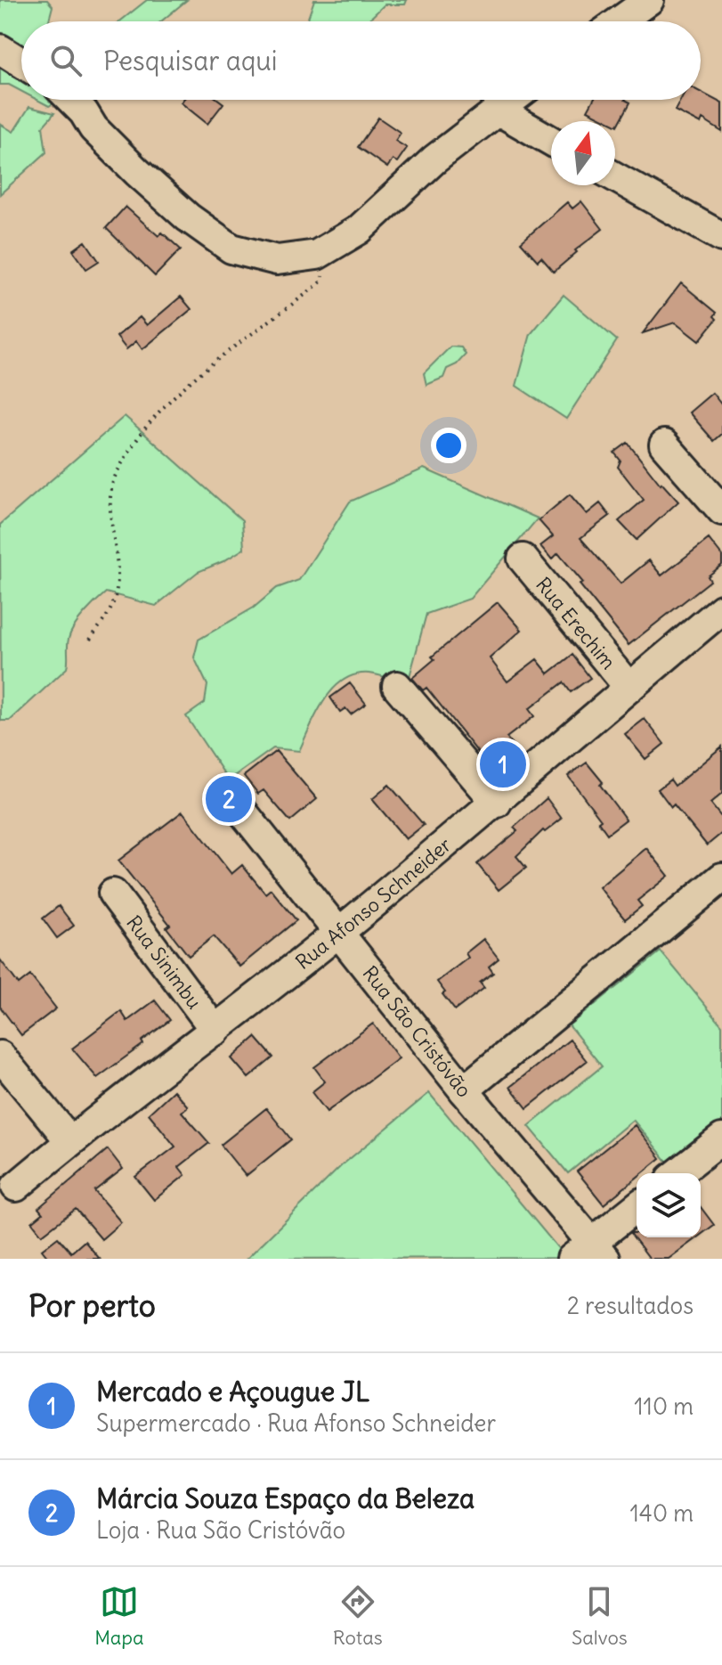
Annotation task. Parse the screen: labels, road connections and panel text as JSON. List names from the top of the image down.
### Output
{
  "streets": {
    "street": [
      "Rua Erechim",
      "Rua Afonso Schneider",
      "Rua Sinimbu",
      "Rua São Cristóvão"
    ]
  },
  "crossings": [
    ["Rua Erechim", "Rua Afonso Schneider"],
    ["Rua Afonso Schneider", "Rua Sinimbu"],
    ["Rua Afonso Schneider", "Rua São Cristóvão"]
  ],
  "north": "top",
  "page": {
    "search": "Pesquisar aqui",
    "pins": ["1", "2"],
    "heading": ["Por perto", "2 resultados"],
    "list": [
      {
        "mark": "1",
        "name": "Mercado e Açougue JL",
        "note": "Supermercado · Rua Afonso Schneider",
        "value": "110 m"
      },
      {
        "mark": "2",
        "name": "Márcia Souza Espaço da Beleza",
        "note": "Loja · Rua São Cristóvão",
        "value": "140 m"
      }
    ],
    "nav": ["Mapa", "Rotas", "Salvos"]
  }
}
